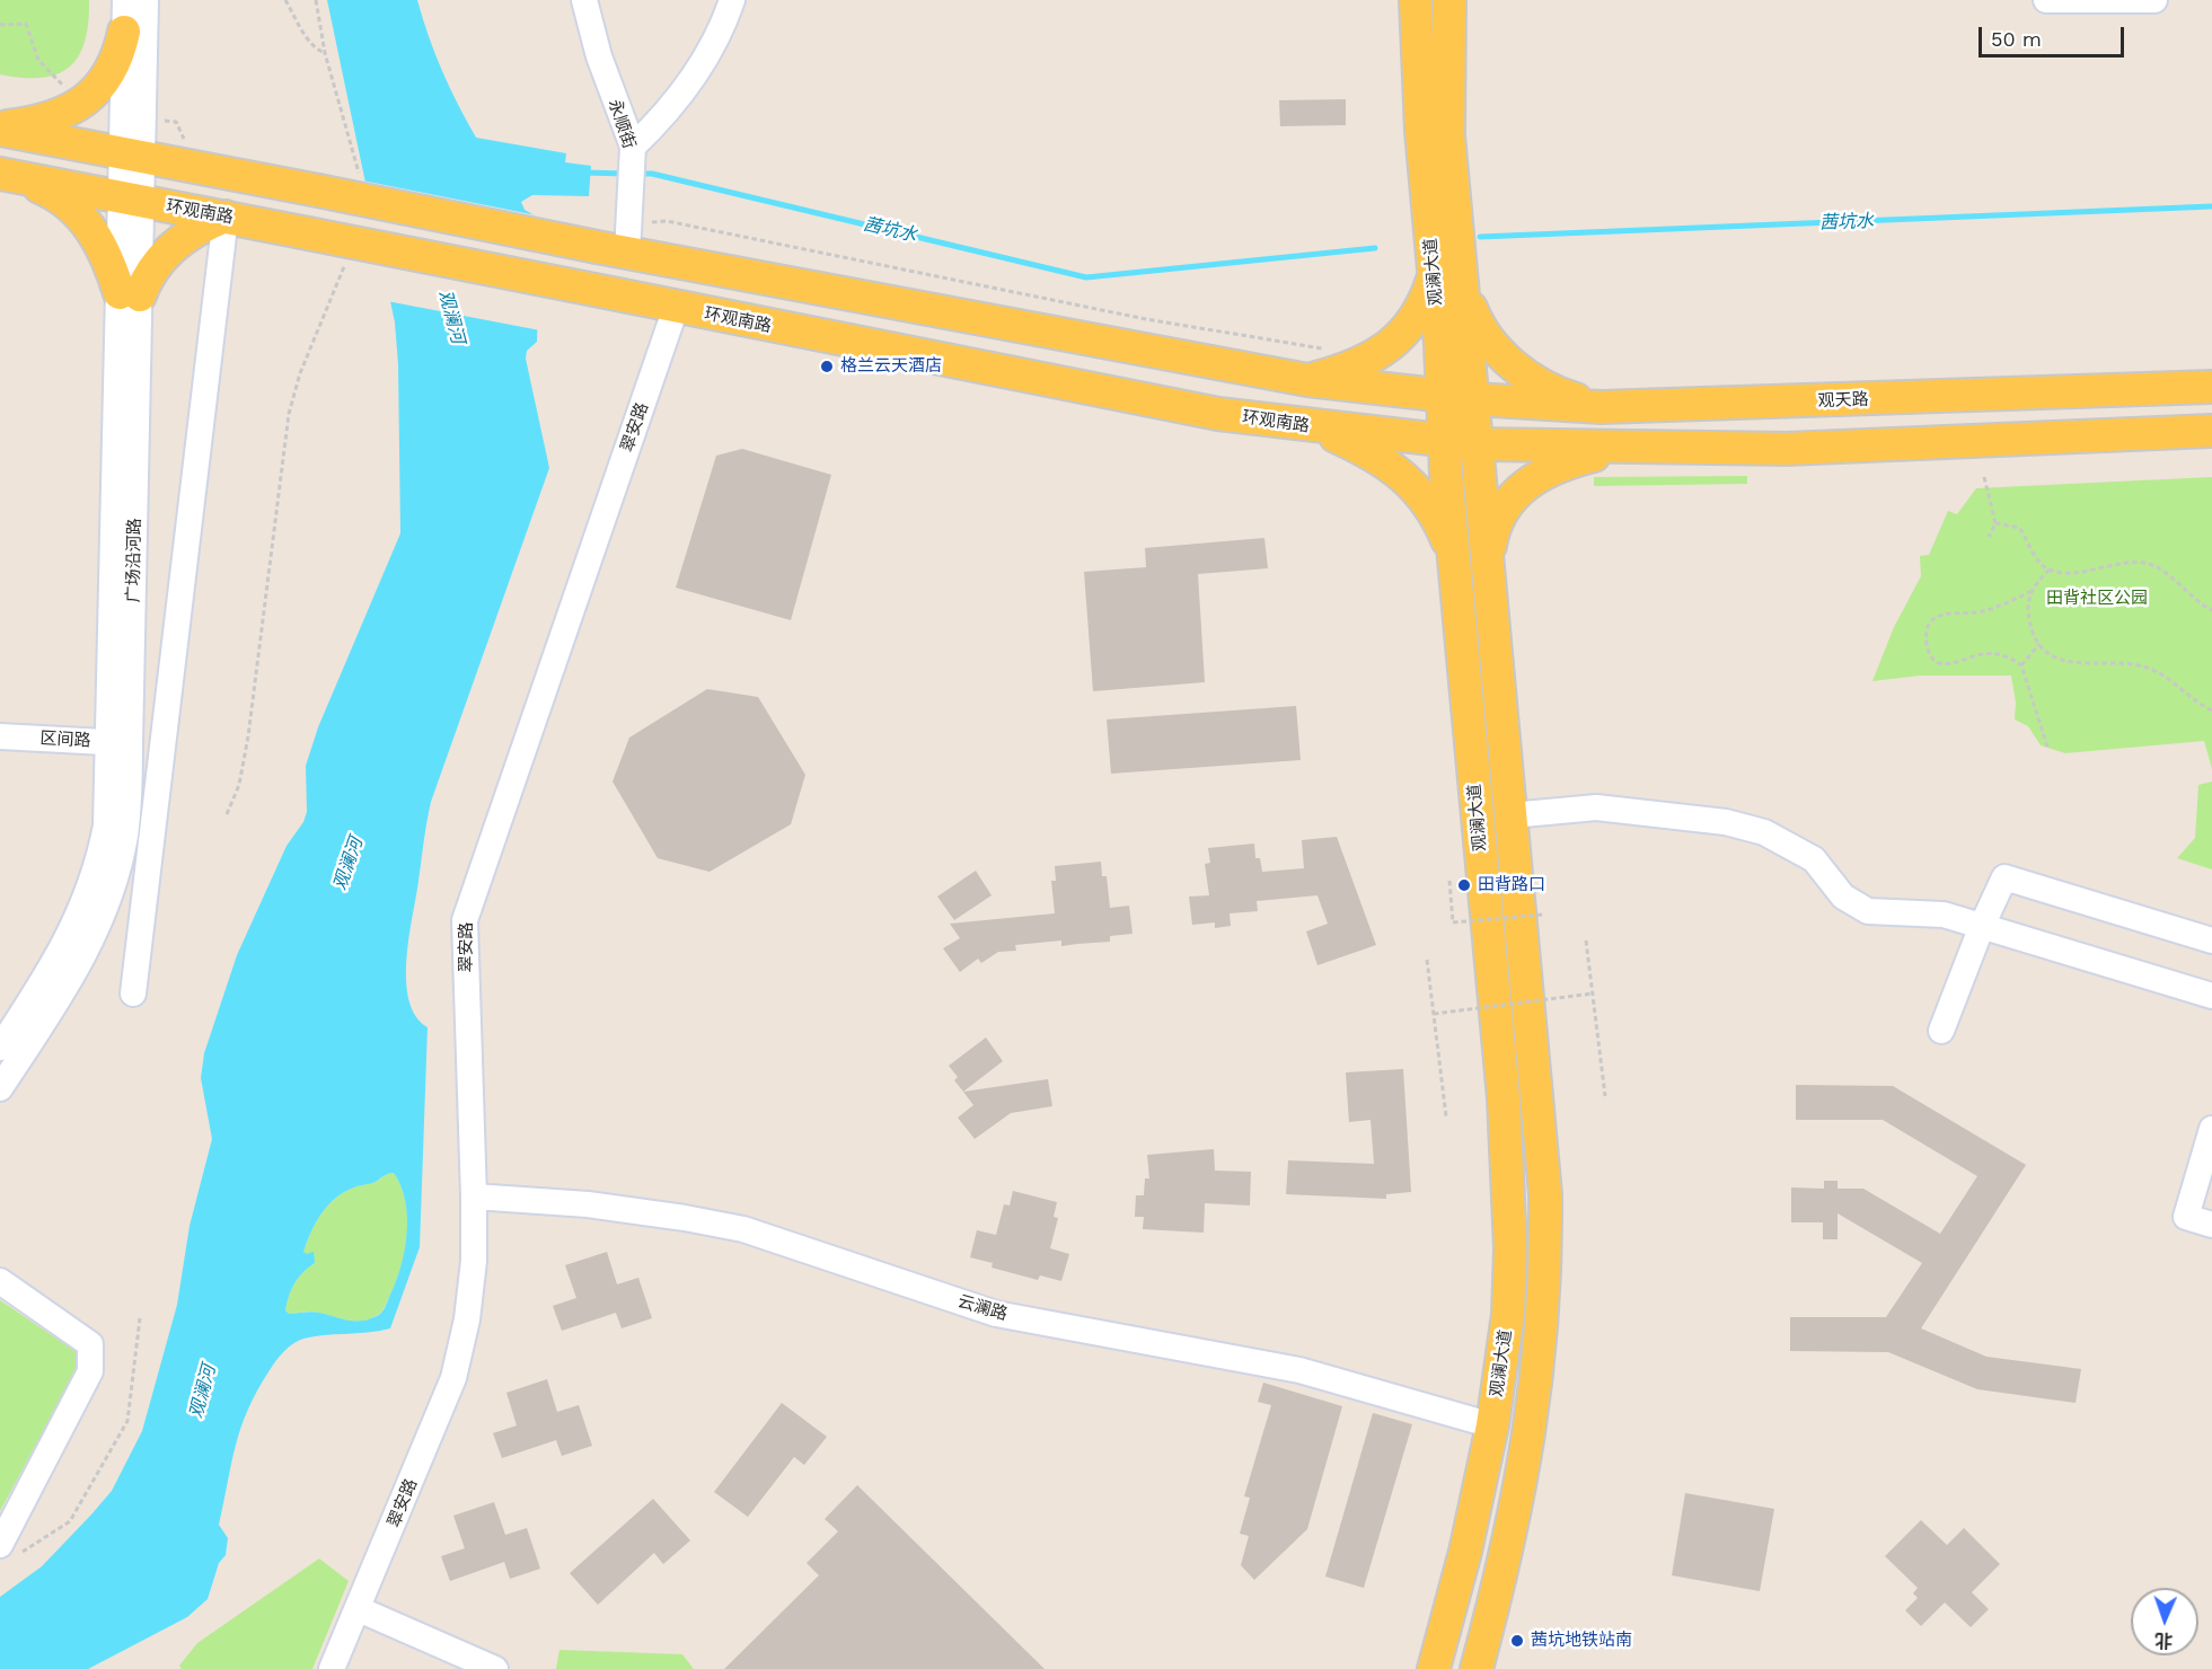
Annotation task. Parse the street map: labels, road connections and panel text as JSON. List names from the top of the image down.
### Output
{
  "streets": {
    "main road": ["环观南路", "观澜大道", "观天路"],
    "street": [
      "永顺街",
      "翠安路",
      "广场沿河路",
      "区间路",
      "云澜路"
    ]
  },
  "crossings": [
    ["环观南路", "观澜大道"],
    ["环观南路", "翠安路"],
    ["环观南路", "广场沿河路"],
    ["观澜大道", "观天路"],
    ["观澜大道", "云澜路"],
    ["翠安路", "云澜路"],
    ["广场沿河路", "区间路"]
  ],
  "water": ["茜坑水", "观澜河"],
  "parks": ["田背社区公园"],
  "places": ["格兰云天酒店", "田背路口", "茜坑地铁站南"],
  "scale_bar": "50 m",
  "north": "bottom"
}
